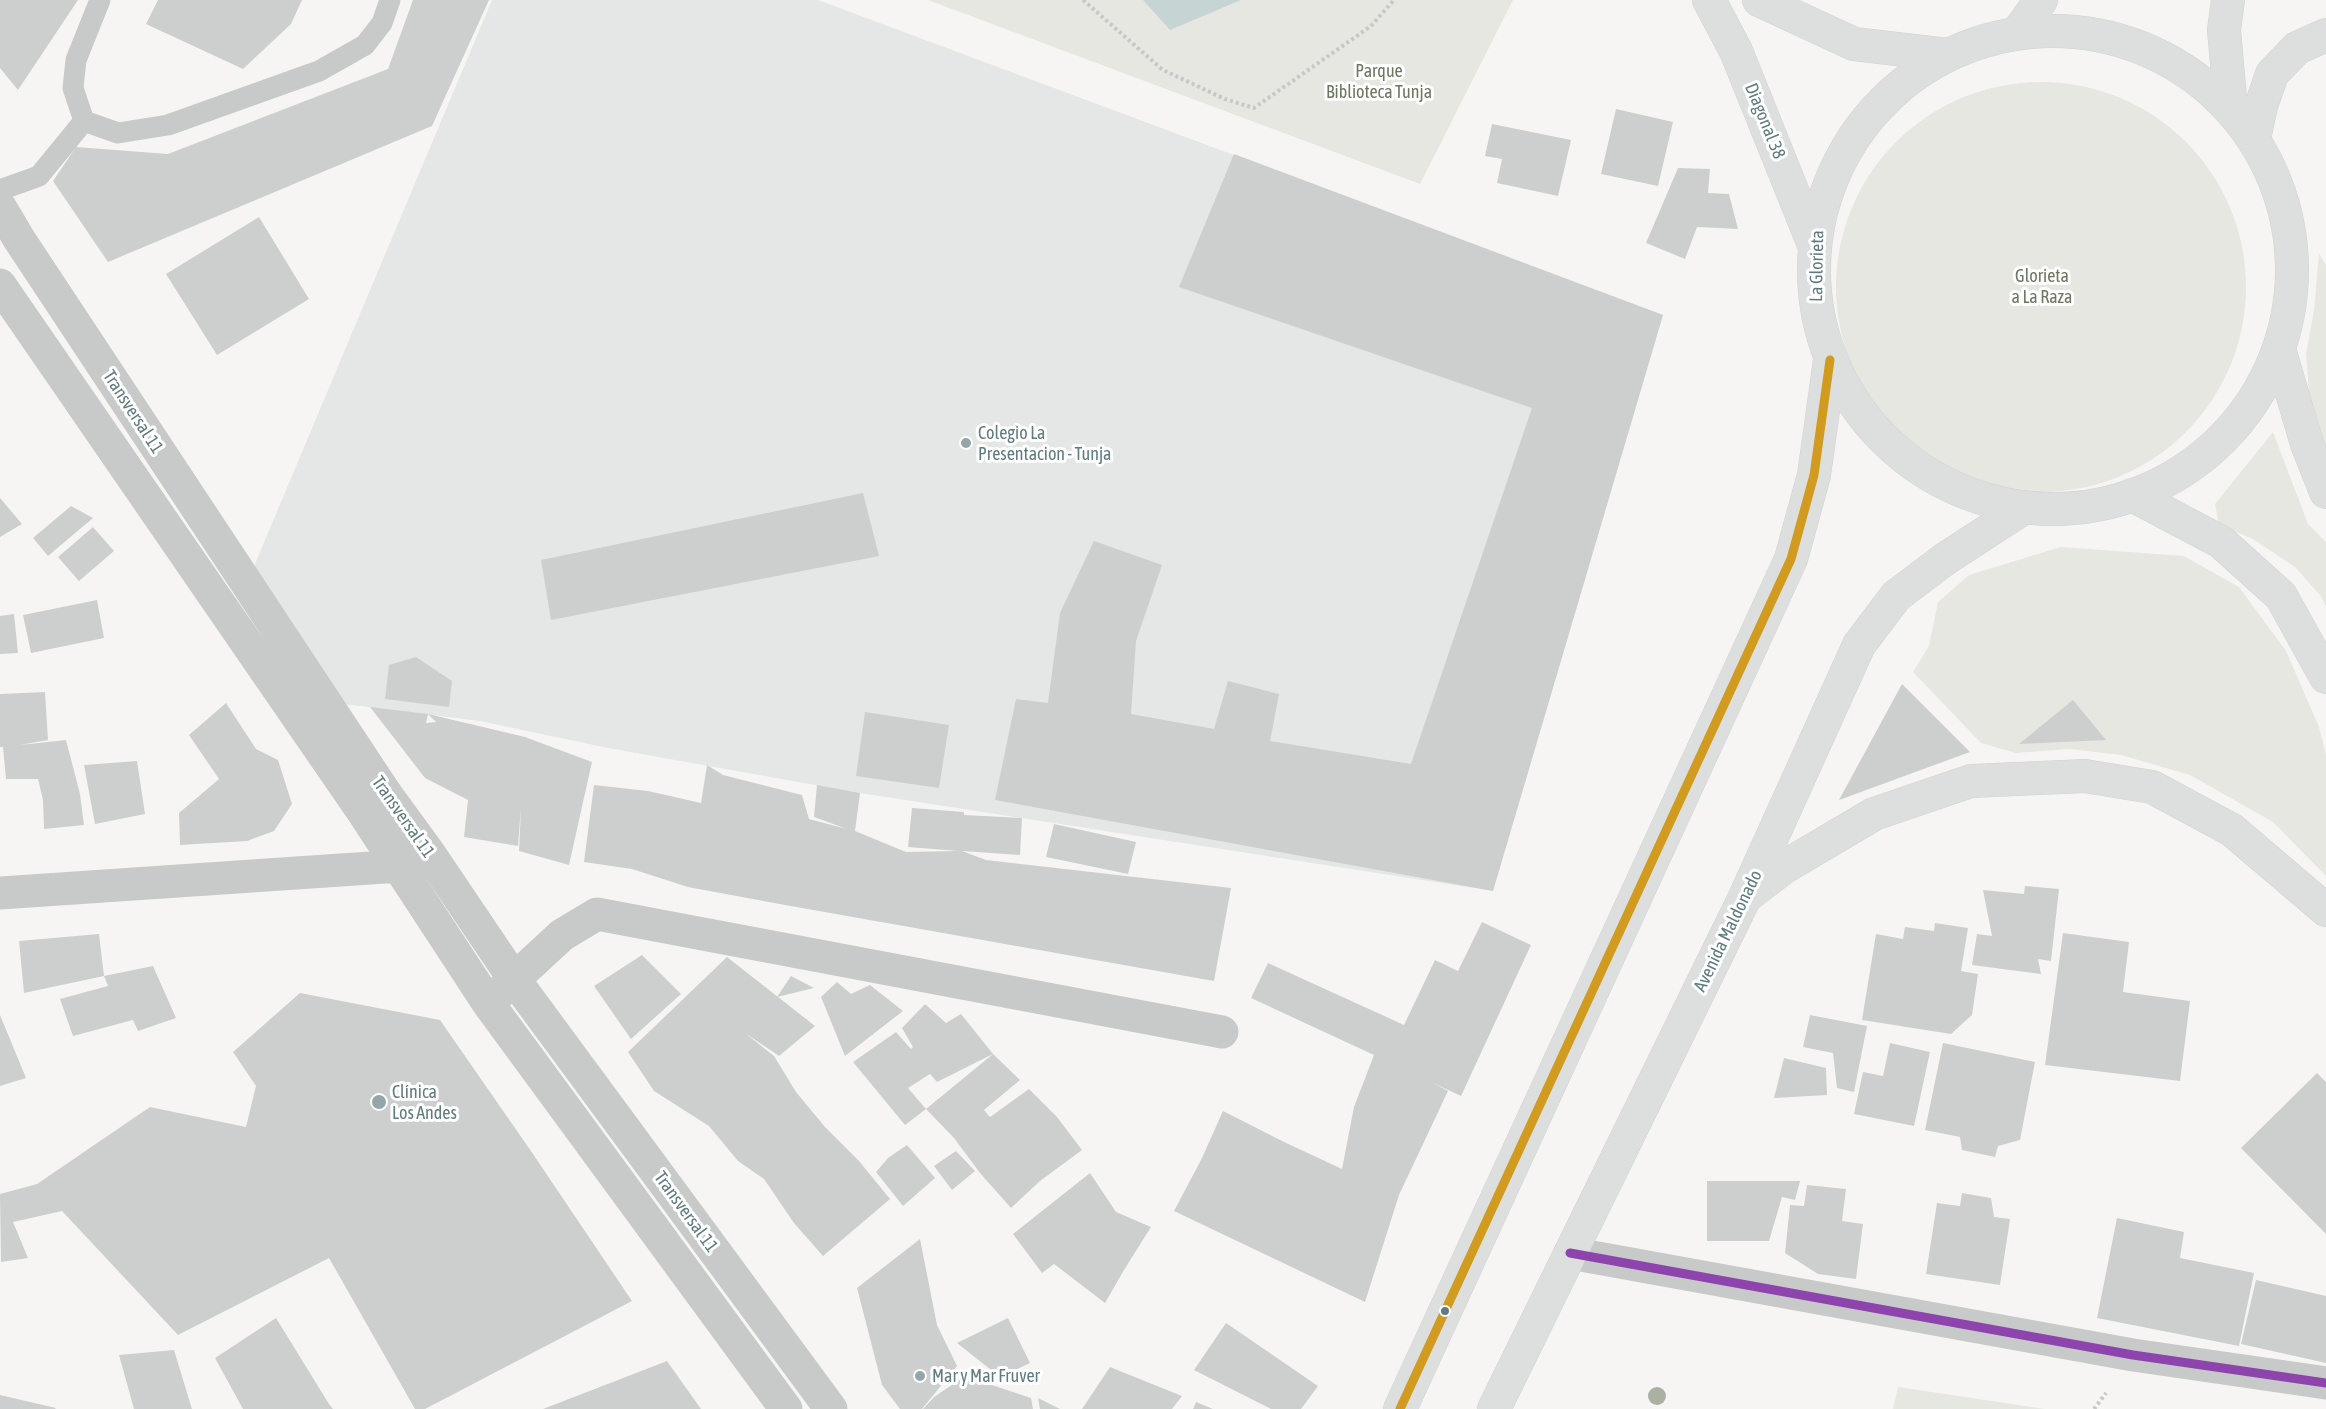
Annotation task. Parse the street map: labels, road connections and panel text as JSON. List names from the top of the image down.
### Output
{
  "streets": {
    "main road": ["Diagonal 38", "La Glorieta", "Avenida Maldonado"],
    "street": ["Transversal 11"]
  },
  "crossings": [
    ["Diagonal 38", "La Glorieta"],
    ["La Glorieta", "Avenida Maldonado"]
  ],
  "parks": ["Parque Biblioteca Tunja", "Glorieta a La Raza"],
  "places": ["Colegio La Presentacion - Tunja", "Clínica Los Andes", "Mar y Mar Fruver"]
}
